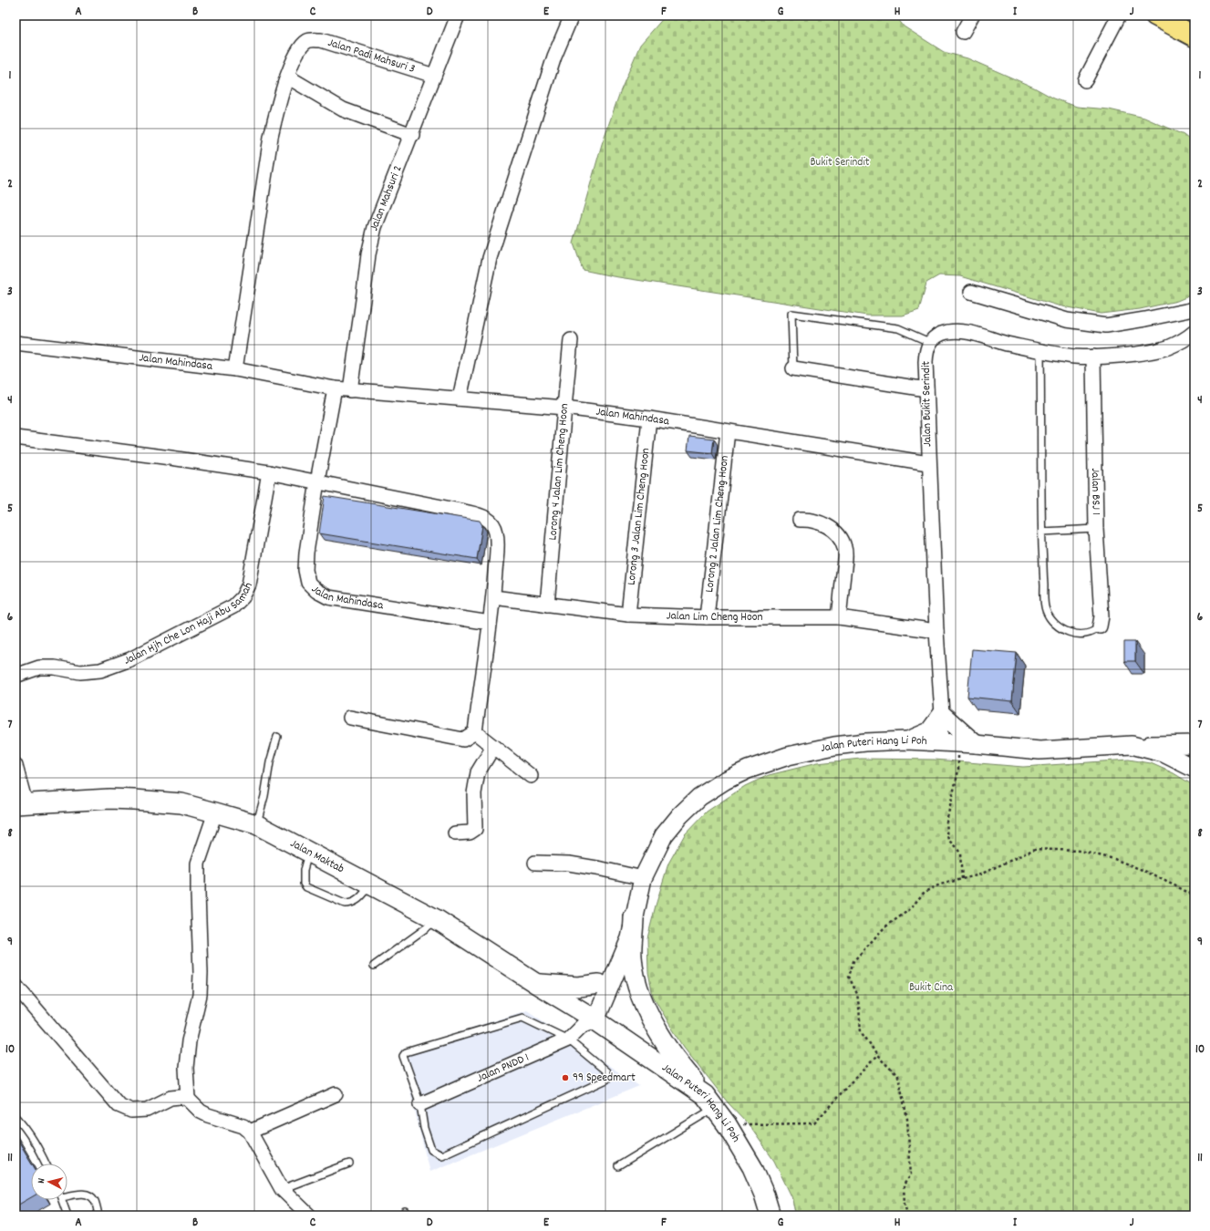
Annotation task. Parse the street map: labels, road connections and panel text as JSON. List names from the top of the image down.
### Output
{
  "streets": {
    "main road": ["Jalan Puteri Hang Li Poh", "Jalan Maktab"],
    "street": [
      "Jalan Padi Mahsuri 3",
      "Jalan Mahsuri 2",
      "Jalan Mahindasa",
      "Jalan Bukit Serindit",
      "Lorong 4 Jalan Lim Cheng Hoon",
      "Jalan BSJ 1",
      "Lorong 3 Jalan Lim Cheng Hoon",
      "Lorong 2 Jalan Lim Cheng Hoon",
      "Jalan Lim Cheng Hoon",
      "Jalan Hjh Che Lon Haji Abu Samah",
      "Jalan PNDD 1"
    ]
  },
  "crossings": [
    ["Jalan Padi Mahsuri 3", "Jalan Mahsuri 2"],
    ["Jalan Mahsuri 2", "Jalan Mahindasa"],
    ["Jalan Mahindasa", "Jalan Bukit Serindit"],
    ["Jalan Mahindasa", "Lorong 4 Jalan Lim Cheng Hoon"],
    ["Jalan Mahindasa", "Lorong 3 Jalan Lim Cheng Hoon"],
    ["Jalan Mahindasa", "Lorong 2 Jalan Lim Cheng Hoon"],
    ["Jalan Bukit Serindit", "Jalan Lim Cheng Hoon"],
    ["Jalan Bukit Serindit", "Jalan Puteri Hang Li Poh"],
    ["Lorong 4 Jalan Lim Cheng Hoon", "Jalan Lim Cheng Hoon"],
    ["Lorong 3 Jalan Lim Cheng Hoon", "Jalan Lim Cheng Hoon"],
    ["Lorong 2 Jalan Lim Cheng Hoon", "Jalan Lim Cheng Hoon"],
    ["Jalan Puteri Hang Li Poh", "Jalan Maktab"],
    ["Jalan Puteri Hang Li Poh", "Jalan PNDD 1"],
    ["Jalan Maktab", "Jalan PNDD 1"]
  ],
  "parks": ["Bukit Serindit", "Bukit Cina"],
  "places": ["99 Speedmart"],
  "north": "left",
  "grid": {
    "columns": [
      "A",
      "B",
      "C",
      "D",
      "E",
      "F",
      "G",
      "H",
      "I",
      "J"
    ],
    "rows": [
      "1",
      "2",
      "3",
      "4",
      "5",
      "6",
      "7",
      "8",
      "9",
      "10",
      "11"
    ]
  }
}
